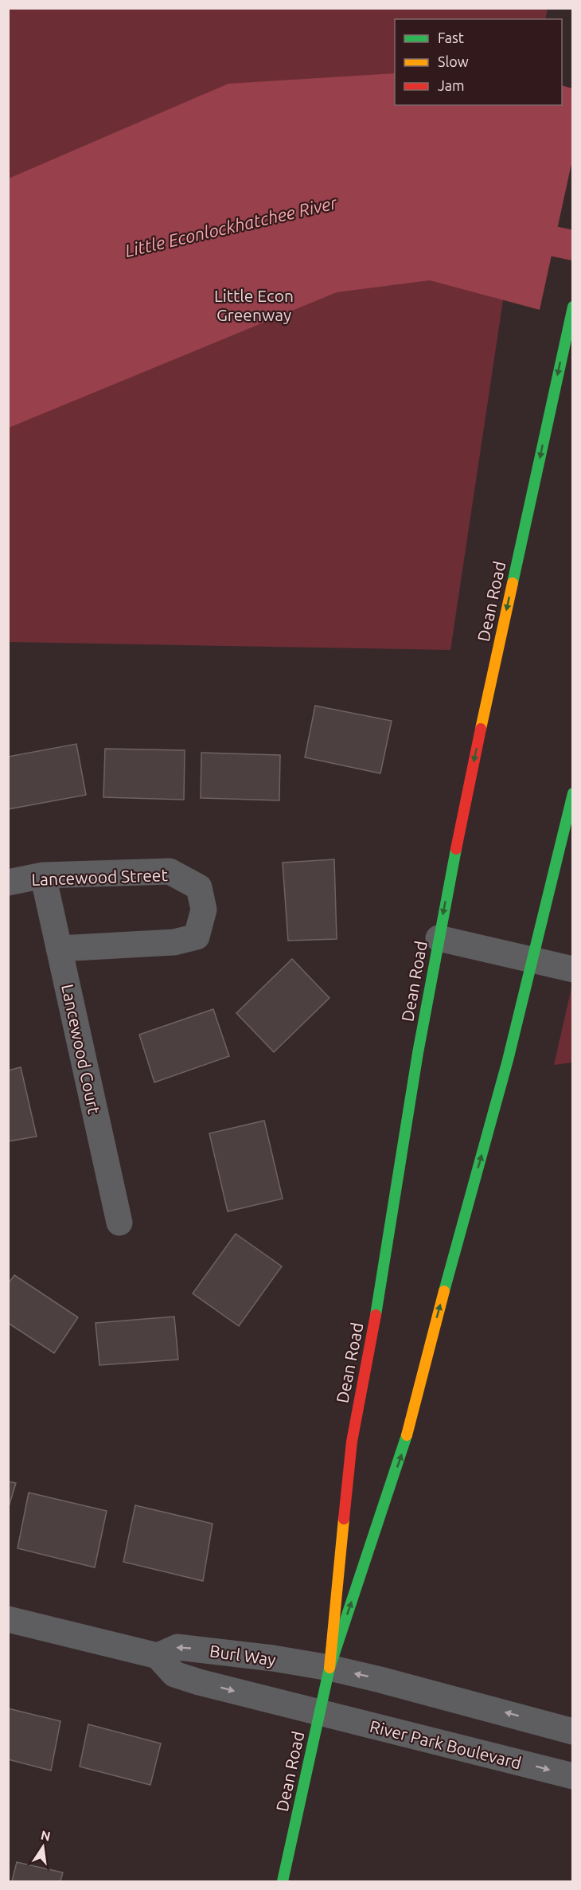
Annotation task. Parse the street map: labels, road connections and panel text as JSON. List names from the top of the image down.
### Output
{
  "streets": {
    "main road": ["Dean Road"],
    "street": [
      "Lancewood Street",
      "Lancewood Court",
      "Burl Way",
      "River Park Boulevard"
    ]
  },
  "crossings": [
    ["Dean Road", "Burl Way"],
    ["Dean Road", "River Park Boulevard"],
    ["Lancewood Street", "Lancewood Court"],
    ["Burl Way", "River Park Boulevard"]
  ],
  "water": ["Little Econlockhatchee River"],
  "parks": ["Little Econ Greenway"],
  "legend": ["Fast", "Slow", "Jam"],
  "north": "top"
}
